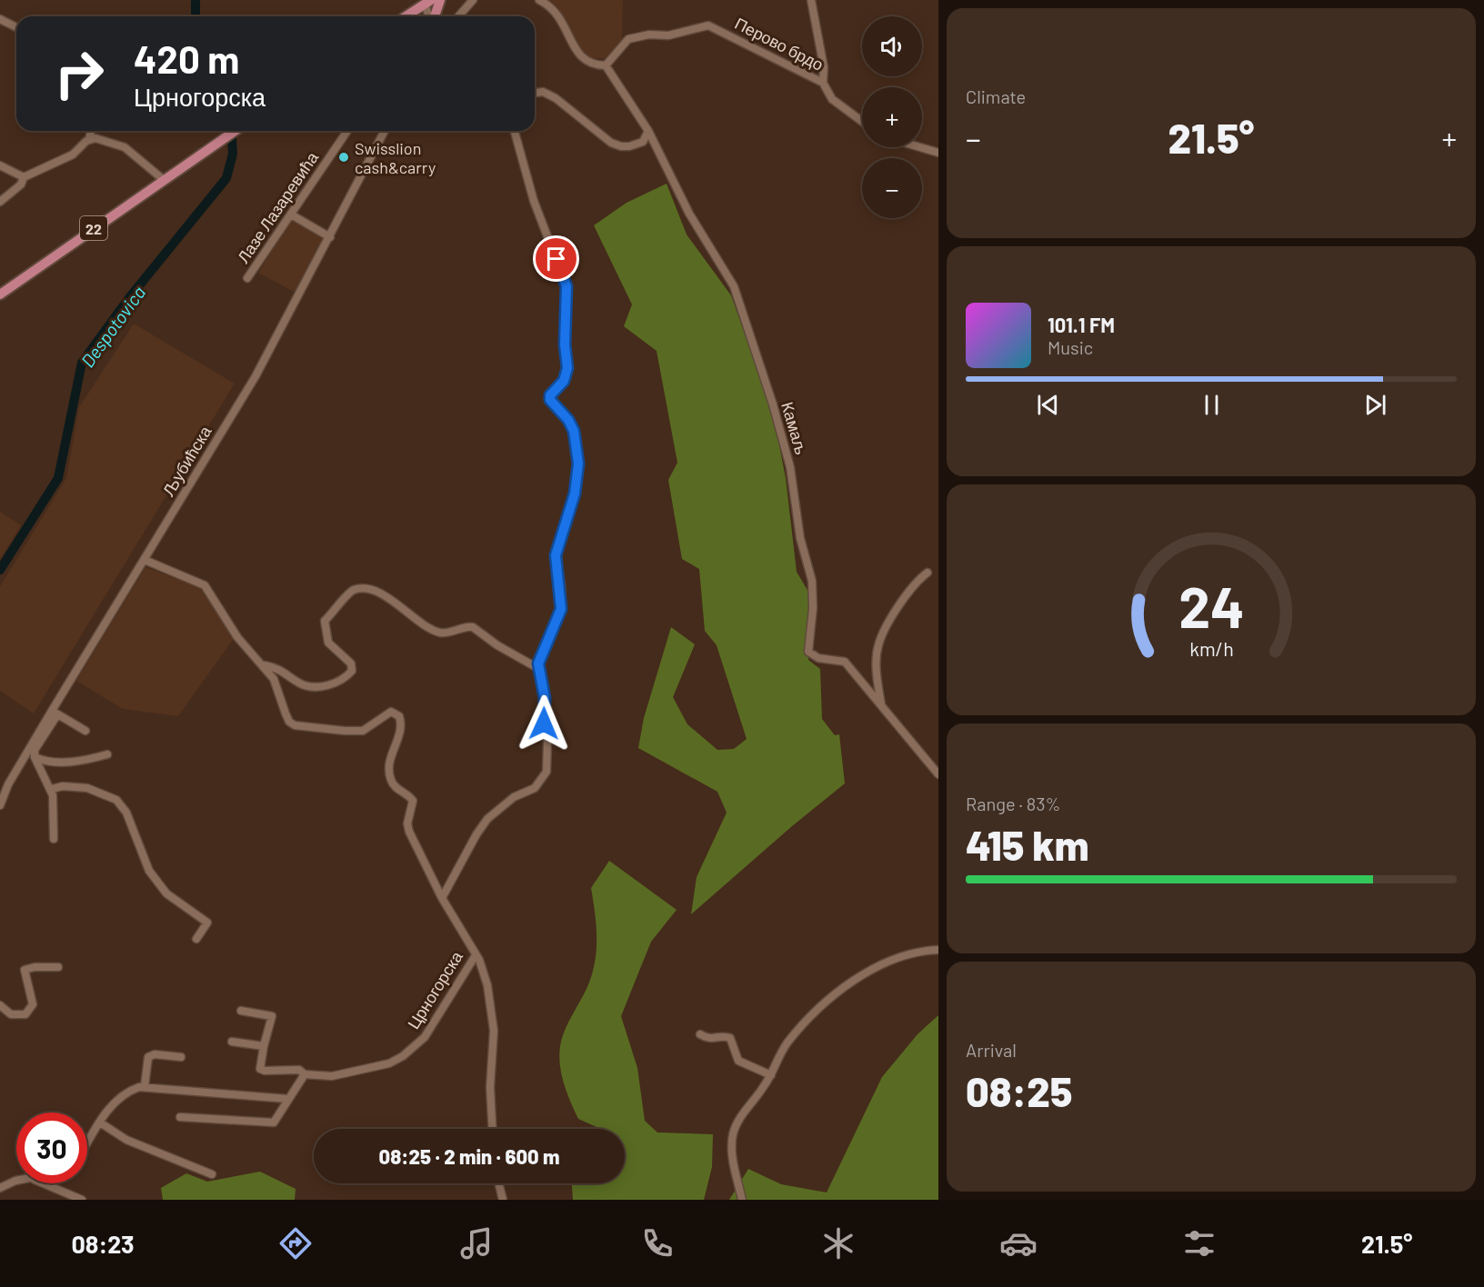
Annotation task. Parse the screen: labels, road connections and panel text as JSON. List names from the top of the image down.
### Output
{
  "streets": {
    "main road": ["22"],
    "street": [
      "Перово брдо",
      "Лазе Лазаревића",
      "Камаљ",
      "Љубићска",
      "Црногорска"
    ]
  },
  "crossings": [
    ["Перово брдо", "Камаљ"]
  ],
  "water": ["Despotovica"],
  "places": ["Swisslion cash&carry"],
  "page": {
    "tile": [
      "Climate",
      ["Range · 83%", "415 km"],
      ["Arrival", "08:25"]
    ],
    "map_buttons": ["+", "−"],
    "turn": ["420 m", "Црногорска"],
    "heat": ["−", "21.5°", "+"],
    "song": ["101.1 FM", "Music"],
    "limit": "30",
    "trip": "08:25 · 2 min · 600 m",
    "tabs": ["08:23", "21.5°"],
    "gauge": ["24", "km/h"]
  }
}
